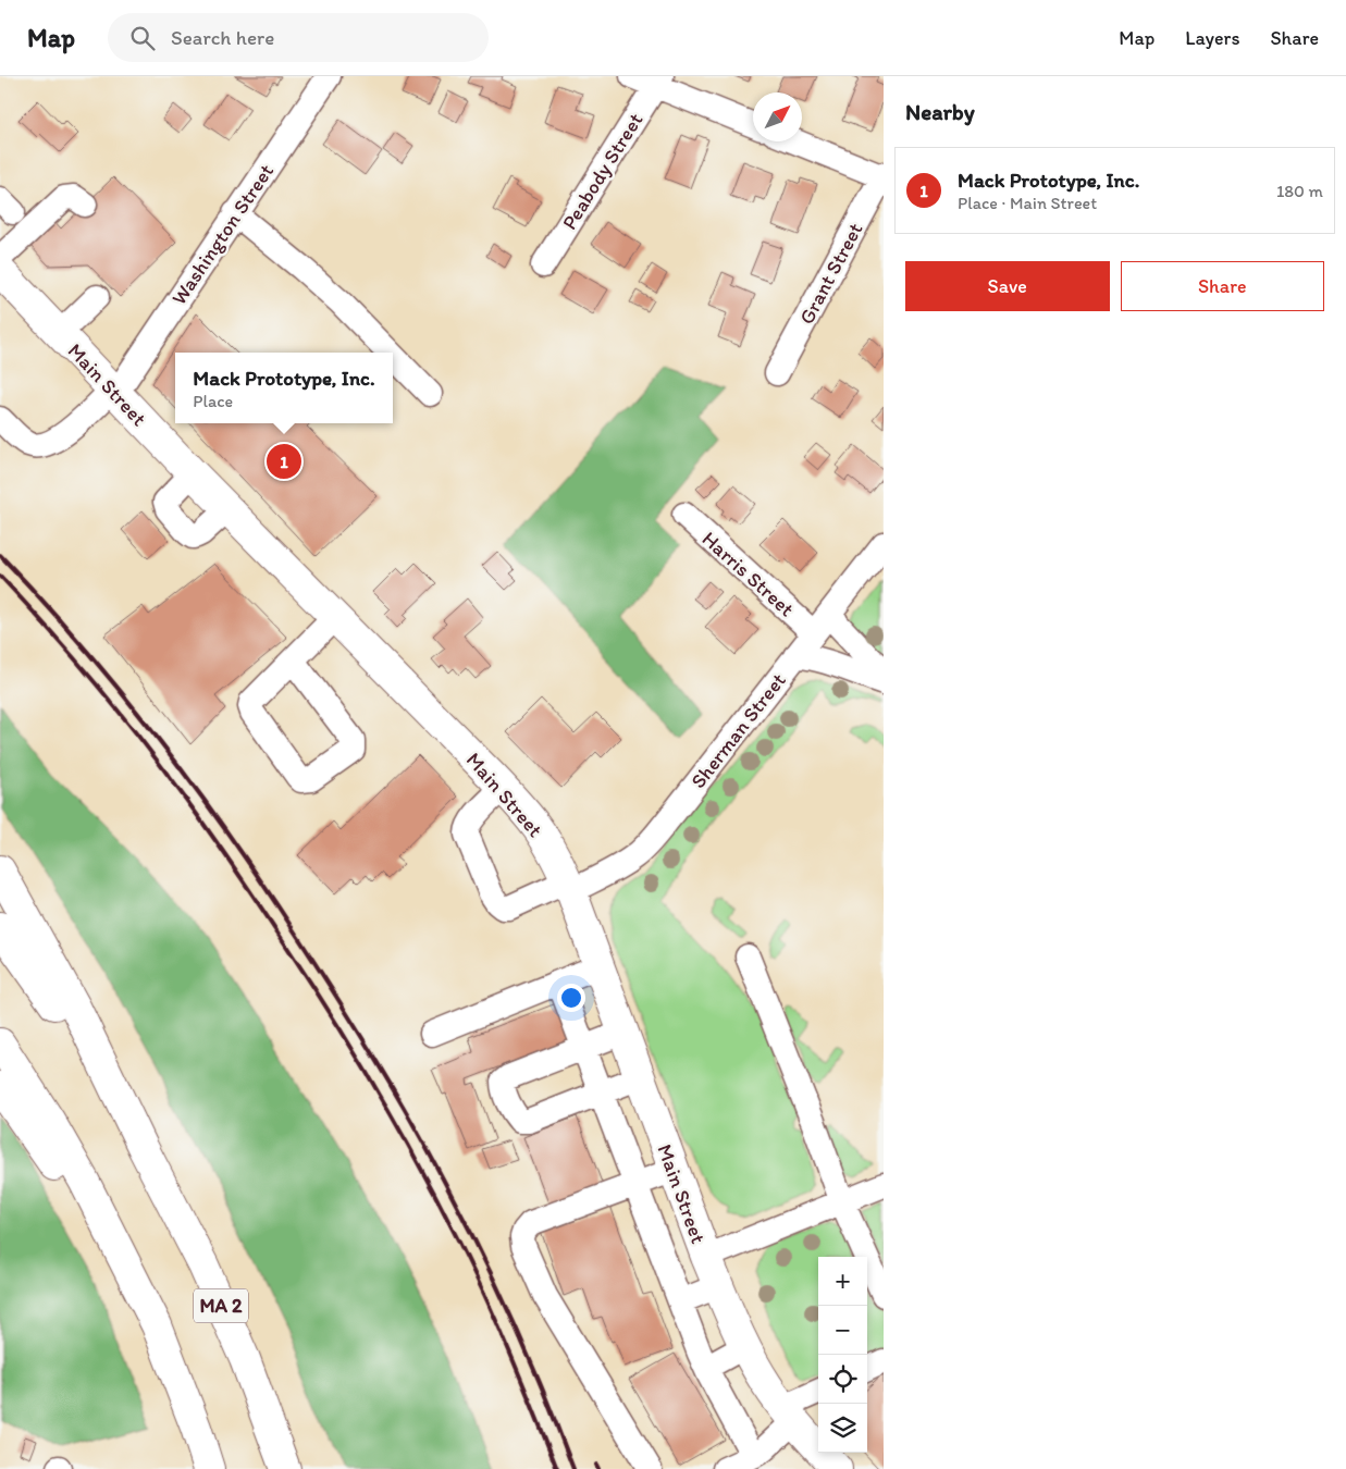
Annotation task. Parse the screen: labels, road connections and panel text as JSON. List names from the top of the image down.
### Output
{
  "streets": {
    "main road": ["Main Street", "MA 2"],
    "street": [
      "Peabody Street",
      "Washington Street",
      "Grant Street",
      "Harris Street",
      "Sherman Street"
    ]
  },
  "crossings": [
    ["Washington Street", "Main Street"],
    ["Main Street", "Sherman Street"],
    ["Harris Street", "Sherman Street"]
  ],
  "north": "top right",
  "page": {
    "header": "Map",
    "search": "Search here",
    "nav": ["Map", "Layers", "Share"],
    "heading": "Nearby",
    "list": [
      {
        "mark": "1",
        "name": "Mack Prototype, Inc.",
        "note": "Place · Main Street",
        "value": "180 m"
      }
    ],
    "buttons": ["Save", "Share"],
    "popup": ["Mack Prototype, Inc.", "Place"],
    "pins": "1",
    "map_buttons": ["+", "−"]
  }
}
